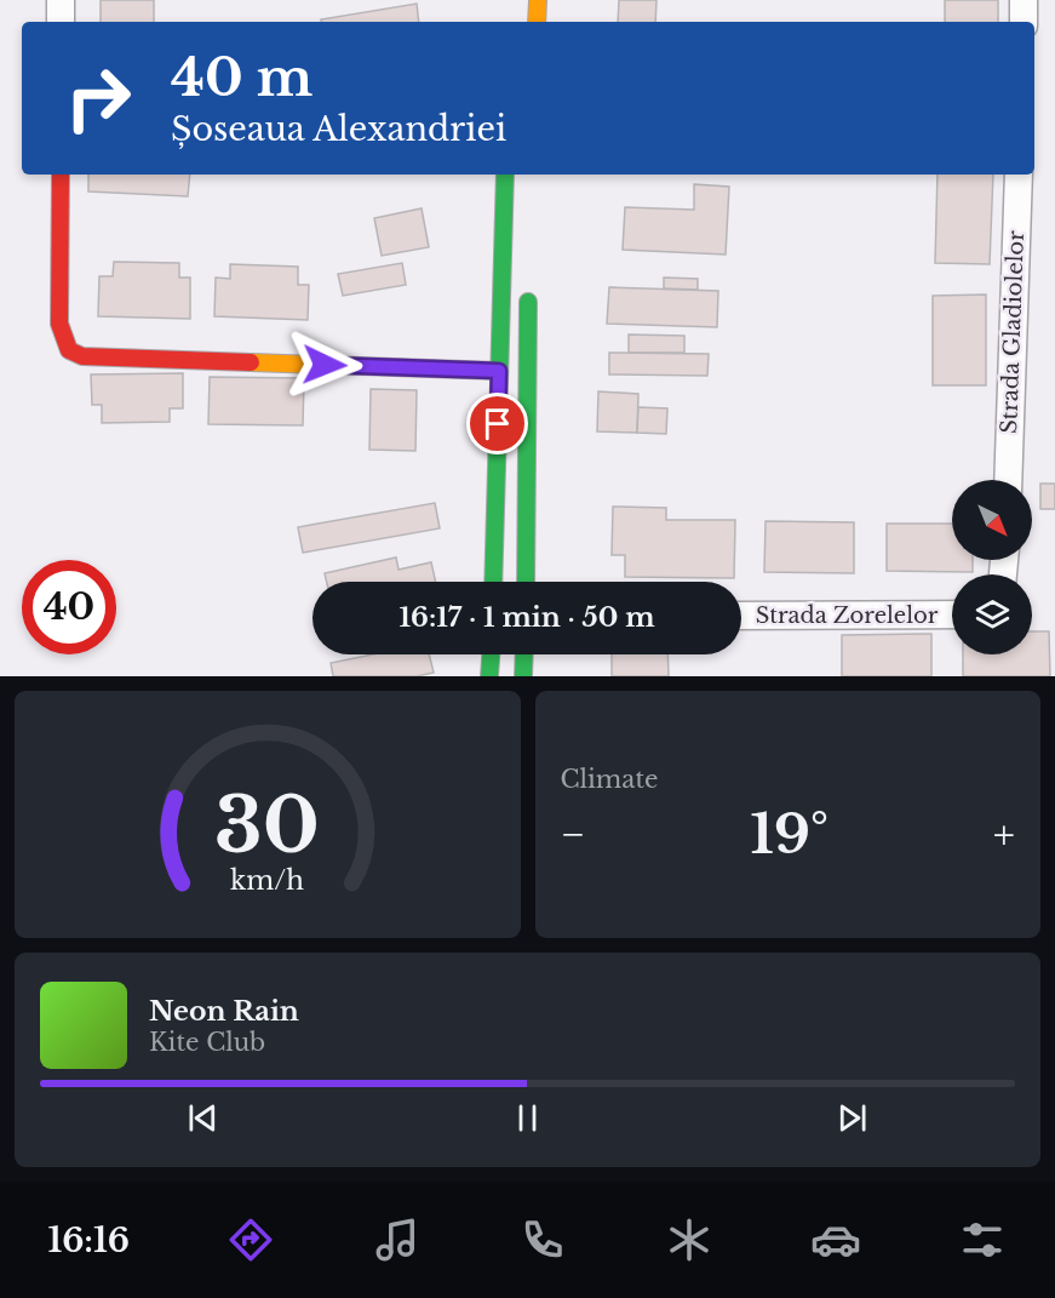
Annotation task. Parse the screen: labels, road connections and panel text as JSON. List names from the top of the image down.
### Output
{
  "streets": {
    "street": ["Strada Gladiolelor", "Strada Zorelelor"]
  },
  "north": "bottom right",
  "page": {
    "turn": ["40 m", "Șoseaua Alexandriei"],
    "limit": "40",
    "trip": "16:17 · 1 min · 50 m",
    "tile": "Climate",
    "heat": ["−", "19°", "+"],
    "song": ["Neon Rain", "Kite Club"],
    "tabs": "16:16",
    "gauge": ["30", "km/h"]
  }
}
